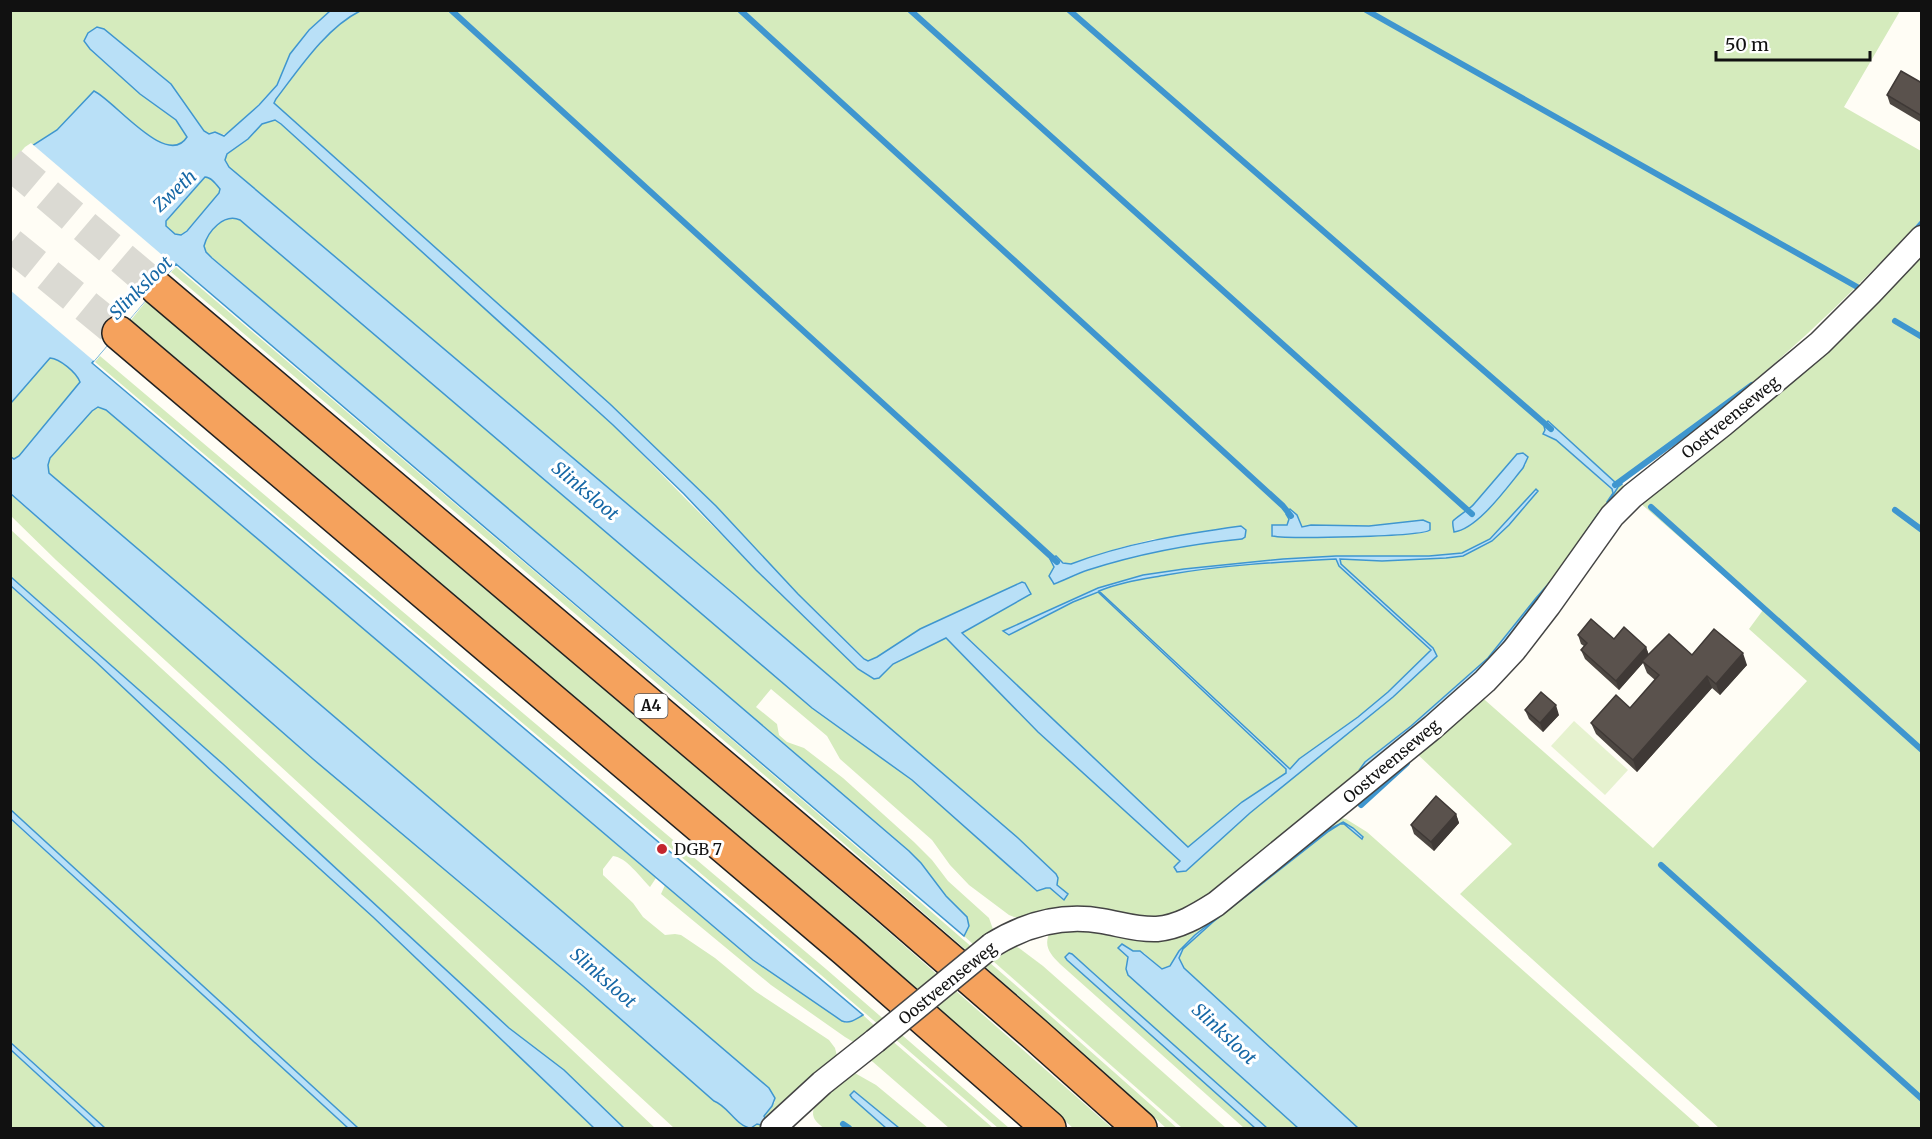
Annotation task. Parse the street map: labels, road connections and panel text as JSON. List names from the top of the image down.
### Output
{
  "streets": {
    "highway": ["A4"],
    "street": ["Oostveenseweg"]
  },
  "water": ["Zweth", "Slinksloot"],
  "places": ["DGB 7"],
  "scale_bar": "50 m"
}
